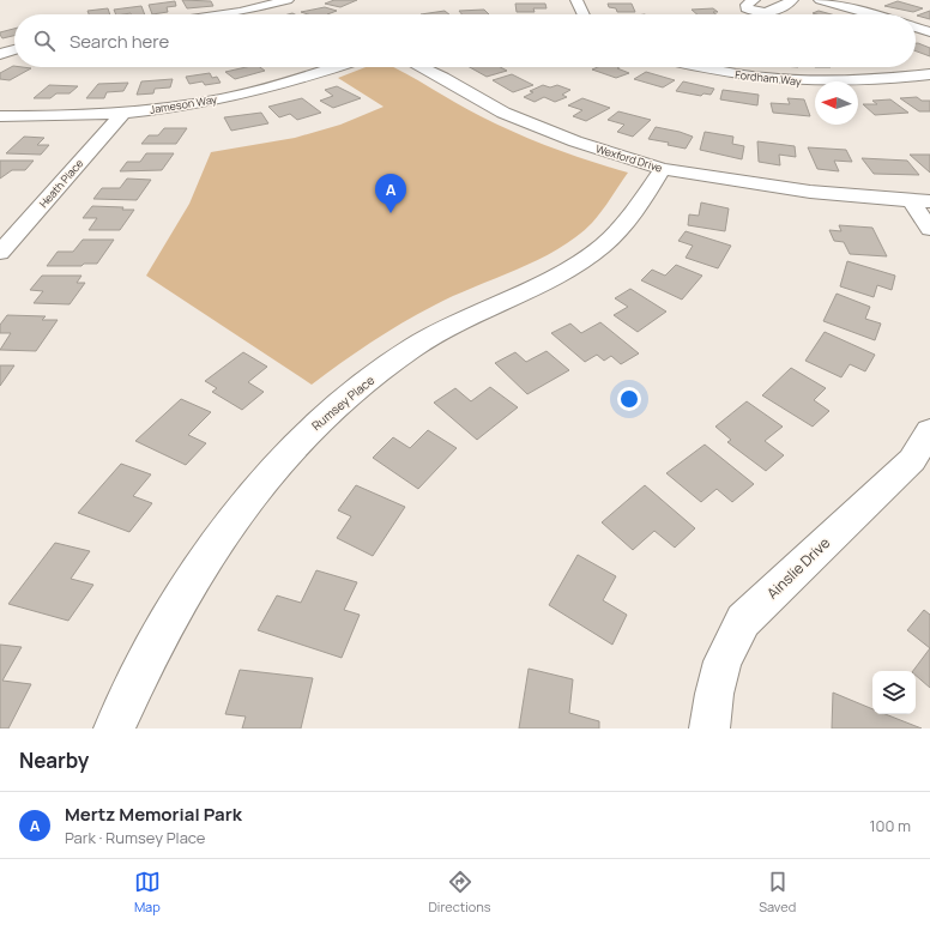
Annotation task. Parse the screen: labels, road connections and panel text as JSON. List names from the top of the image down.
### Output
{
  "streets": {
    "street": [
      "Fordham Way",
      "Jameson Way",
      "Wexford Drive",
      "Heath Place",
      "Rumsey Place",
      "Ainslie Drive"
    ]
  },
  "crossings": [
    ["Jameson Way", "Heath Place"],
    ["Wexford Drive", "Rumsey Place"]
  ],
  "north": "left",
  "page": {
    "search": "Search here",
    "pins": "A",
    "heading": "Nearby",
    "list": [
      {
        "mark": "A",
        "name": "Mertz Memorial Park",
        "note": "Park · Rumsey Place",
        "value": "100 m"
      }
    ],
    "nav": ["Map", "Directions", "Saved"]
  }
}
